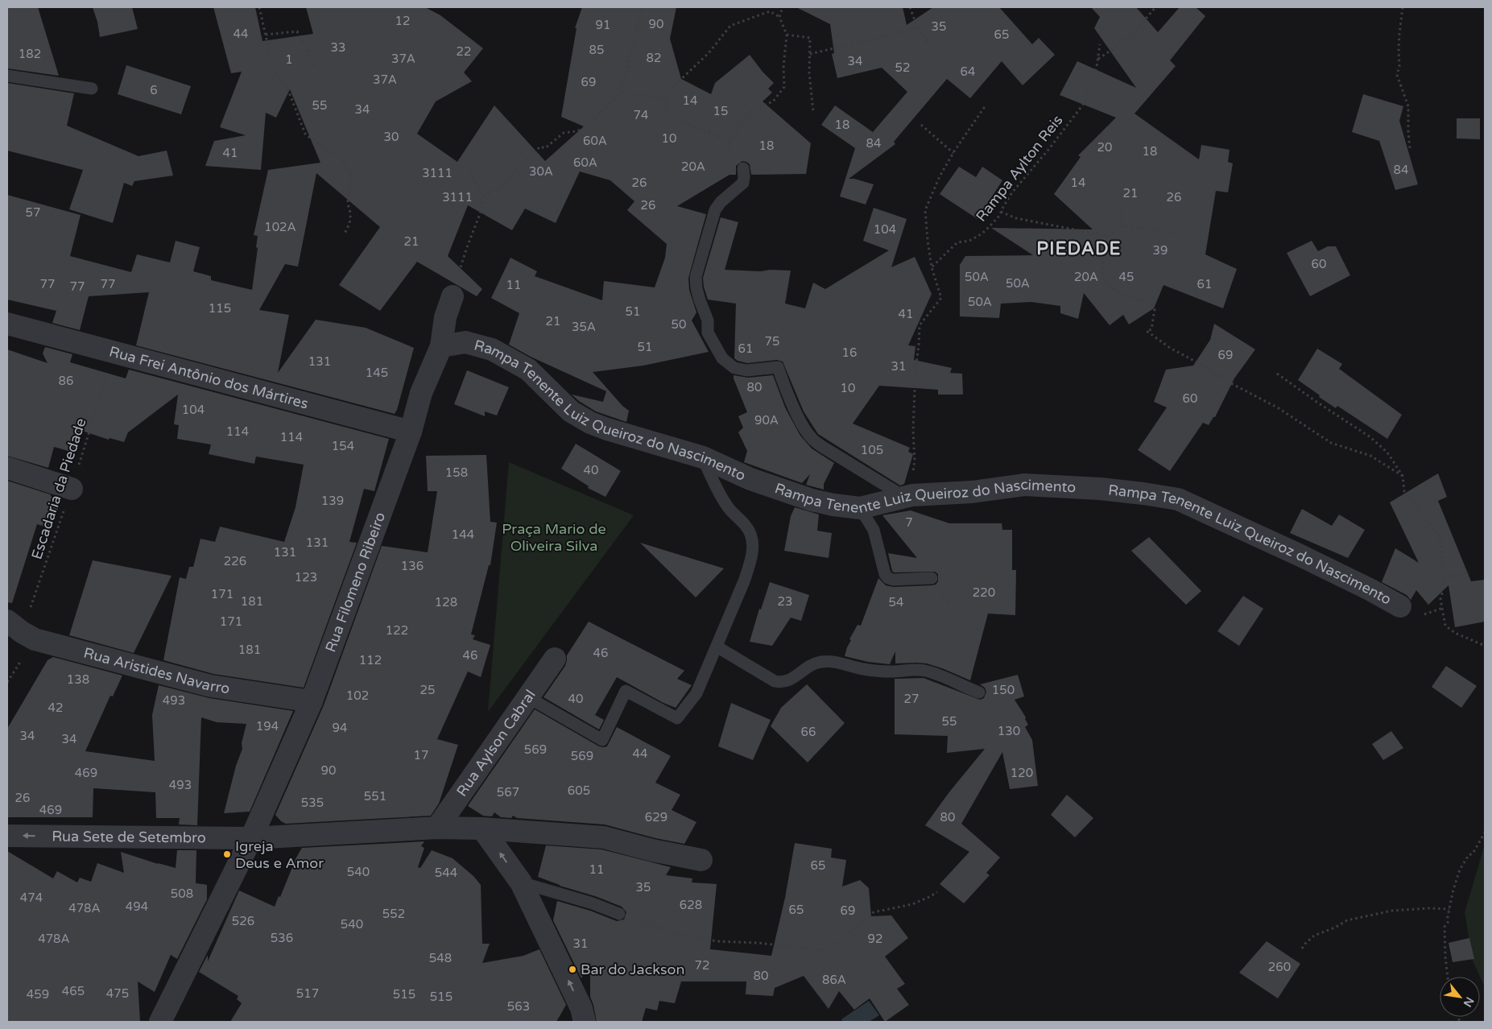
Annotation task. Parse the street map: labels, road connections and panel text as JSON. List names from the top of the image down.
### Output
{
  "streets": {
    "street": [
      "Rua Frei Antônio dos Mártires",
      "Rampa Tenente Luiz Queiroz do Nascimento",
      "Rua Filomeno Ribeiro",
      "Rua Aristides Navarro",
      "Rua Aylson Cabral",
      "Rua Sete de Setembro"
    ],
    "path": ["Rampa Aylton Reis", "Escadaria da Piedade"]
  },
  "crossings": [
    ["Rua Frei Antônio dos Mártires", "Escadaria da Piedade"],
    ["Rua Frei Antônio dos Mártires", "Rua Filomeno Ribeiro"],
    ["Rampa Tenente Luiz Queiroz do Nascimento", "Rua Filomeno Ribeiro"],
    ["Escadaria da Piedade", "Rua Aristides Navarro"],
    ["Rua Filomeno Ribeiro", "Rua Aristides Navarro"],
    ["Rua Filomeno Ribeiro", "Rua Sete de Setembro"]
  ],
  "one_way": ["Rua Sete de Setembro"],
  "districts": ["PIEDADE"],
  "parks": ["Praça Mario de Oliveira Silva"],
  "places": ["Igreja Deus e Amor", "Bar do Jackson"],
  "house_numbers": [
    "12",
    "90",
    "91",
    "35",
    "44",
    "65",
    "33",
    "85",
    "22",
    "182",
    "82",
    "37A",
    "1",
    "34",
    "52",
    "64",
    "37A",
    "69",
    "6",
    "14",
    "55",
    "34",
    "15",
    "74",
    "18",
    "30",
    "10",
    "60A",
    "84",
    "18",
    "20",
    "18",
    "41",
    "60A",
    "20A",
    "84",
    "30A",
    "3111",
    "26",
    "14",
    "21",
    "3111",
    "26",
    "26",
    "57",
    "102A",
    "104",
    "21",
    "39",
    "60",
    "50A",
    "20A",
    "45",
    "50A",
    "77",
    "77",
    "61",
    "11",
    "77",
    "50A",
    "115",
    "51",
    "41",
    "21",
    "50",
    "35A",
    "75",
    "51",
    "61",
    "16",
    "69",
    "131",
    "31",
    "145",
    "86",
    "80",
    "10",
    "60",
    "104",
    "90A",
    "114",
    "114",
    "154",
    "105",
    "40",
    "158",
    "139",
    "7",
    "144",
    "131",
    "131",
    "226",
    "136",
    "123",
    "220",
    "171",
    "181",
    "23",
    "128",
    "54",
    "171",
    "122",
    "181",
    "46",
    "46",
    "112",
    "138",
    "25",
    "150",
    "102",
    "40",
    "27",
    "493",
    "42",
    "55",
    "194",
    "94",
    "130",
    "66",
    "34",
    "34",
    "569",
    "44",
    "17",
    "569",
    "90",
    "469",
    "120",
    "493",
    "605",
    "567",
    "551",
    "26",
    "535",
    "469",
    "629",
    "80",
    "65",
    "11",
    "540",
    "544",
    "35",
    "508",
    "474",
    "628",
    "494",
    "478A",
    "65",
    "69",
    "552",
    "526",
    "540",
    "536",
    "478A",
    "92",
    "31",
    "548",
    "72",
    "260",
    "80",
    "86A",
    "465",
    "475",
    "517",
    "459",
    "515",
    "515",
    "563"
  ],
  "north": "bottom right"
}
